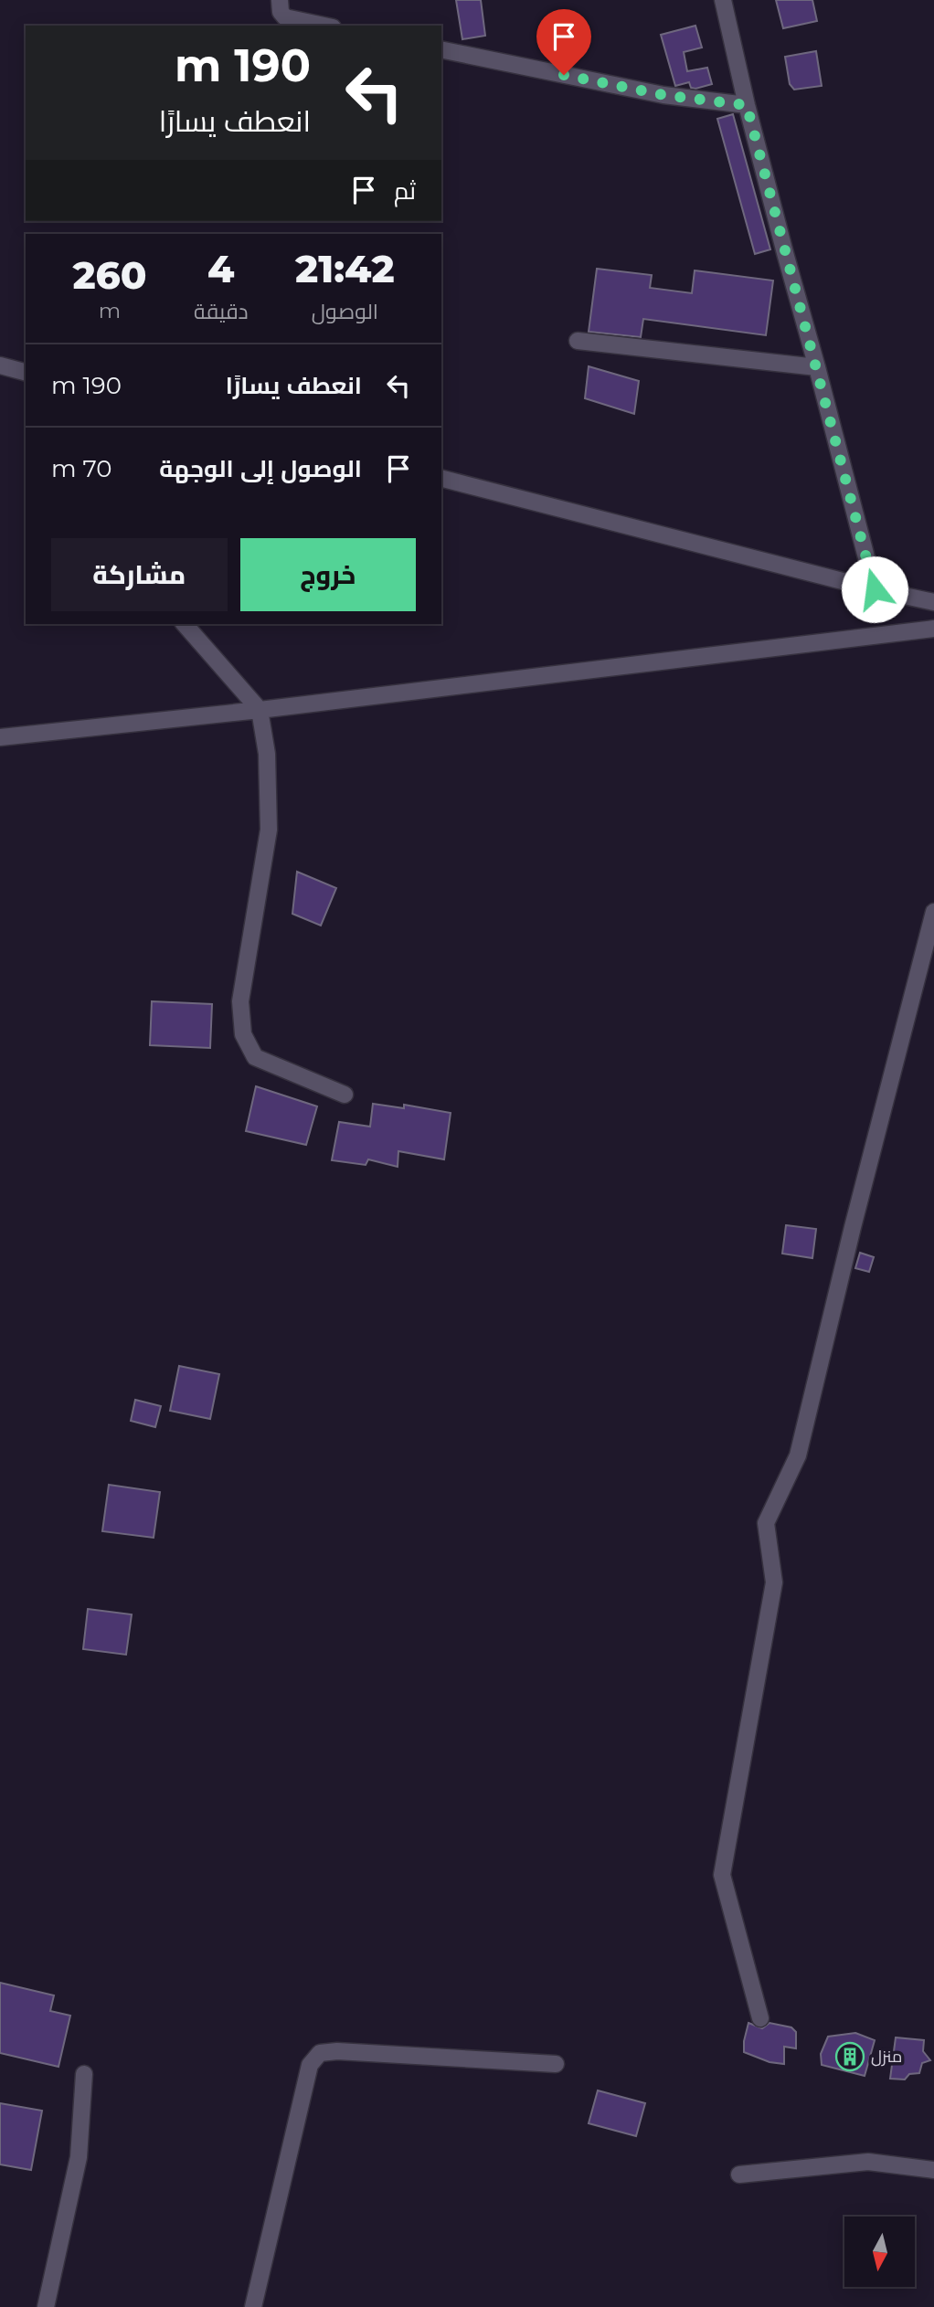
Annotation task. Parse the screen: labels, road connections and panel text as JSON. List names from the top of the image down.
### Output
{
  "places": {
    "building": ["منزل"]
  },
  "north": "bottom",
  "page": {
    "turn": ["190 m", "انعطف يسارًا"],
    "then": "ثم",
    "eta": [
      "21:42",
      "الوصول",
      "4",
      "دقيقة",
      "260",
      "m"
    ],
    "list": [
      {
        "name": "انعطف يسارًا",
        "value": "190 m"
      },
      {
        "name": "الوصول إلى الوجهة",
        "value": "70 m"
      }
    ],
    "buttons": ["خروج", "مشاركة"]
  }
}
